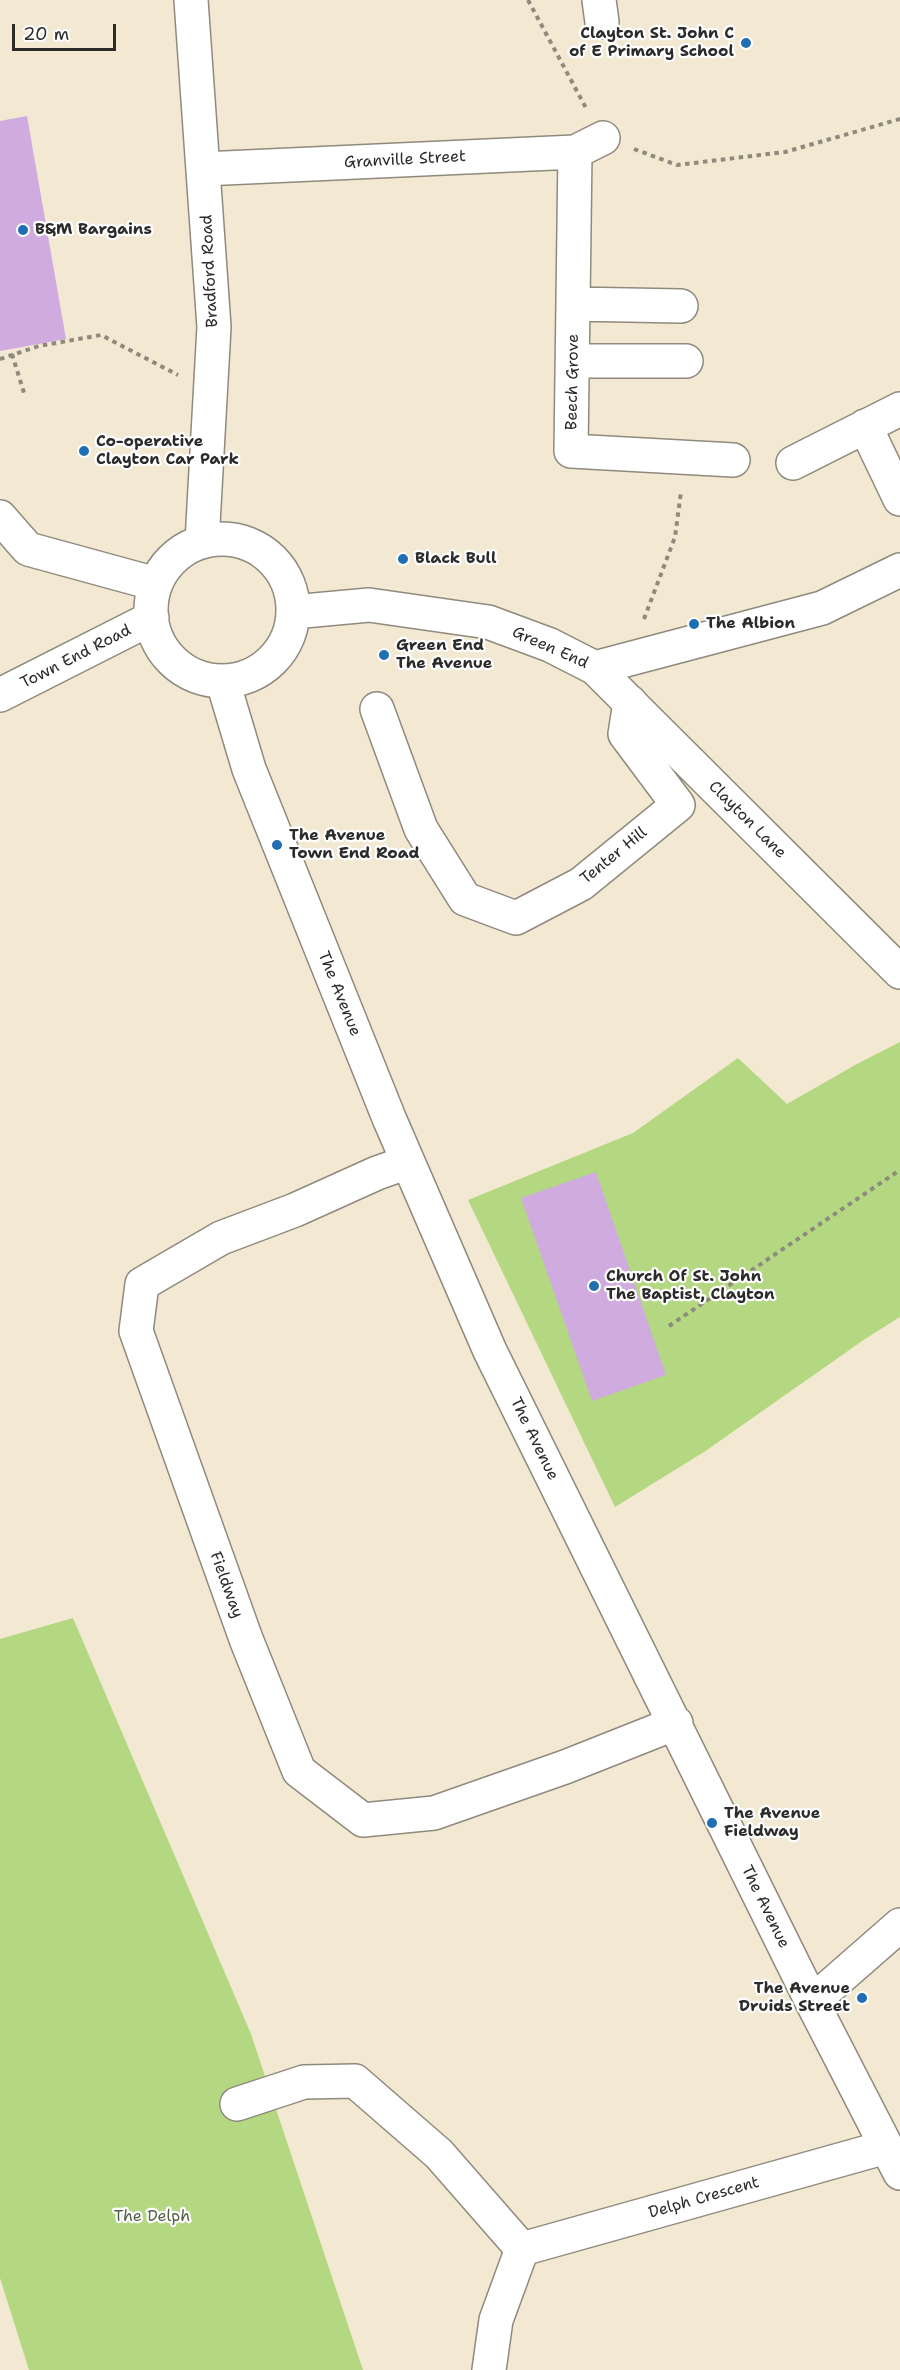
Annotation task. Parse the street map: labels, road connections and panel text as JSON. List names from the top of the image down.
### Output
{
  "streets": {
    "street": [
      "Granville Street",
      "Bradford Road",
      "Beech Grove",
      "Green End",
      "Town End Road",
      "Clayton Lane",
      "Tenter Hill",
      "The Avenue",
      "Fieldway",
      "Delph Crescent"
    ]
  },
  "crossings": [
    ["Granville Street", "Bradford Road"],
    ["Granville Street", "Beech Grove"],
    ["Bradford Road", "Green End"],
    ["Bradford Road", "Town End Road"],
    ["Bradford Road", "The Avenue"],
    ["Green End", "Town End Road"],
    ["Green End", "Clayton Lane"],
    ["Green End", "The Avenue"],
    ["Town End Road", "The Avenue"],
    ["Clayton Lane", "Tenter Hill"],
    ["The Avenue", "Fieldway"],
    ["The Avenue", "Delph Crescent"]
  ],
  "parks": ["The Delph"],
  "places": [
    "Clayton St. John C of E Primary School",
    "B&M Bargains",
    "Co-operative Clayton Car Park",
    "Black Bull",
    "The Albion",
    "Green End The Avenue",
    "The Avenue Town End Road",
    "Church Of St. John The Baptist, Clayton",
    "The Avenue Fieldway",
    "The Avenue Druids Street"
  ],
  "scale_bar": "20 m"
}
